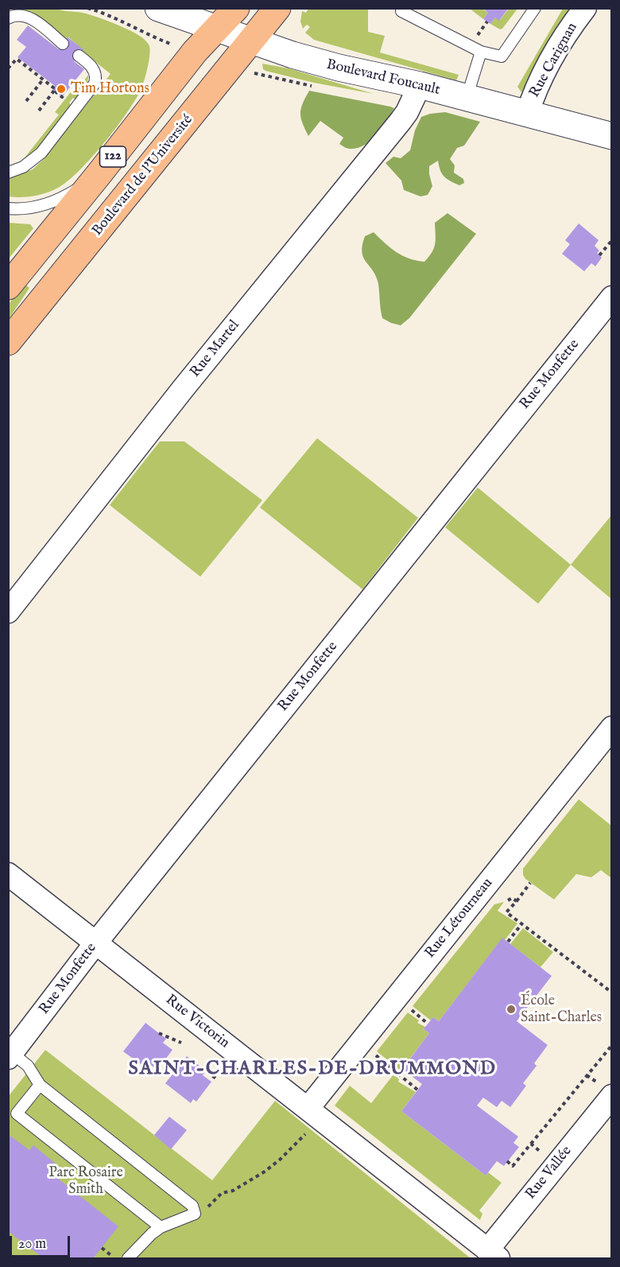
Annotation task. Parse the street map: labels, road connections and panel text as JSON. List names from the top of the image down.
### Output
{
  "streets": {
    "main road": ["122", "Boulevard de l'Université"],
    "street": [
      "Rue Carignan",
      "Boulevard Foucault",
      "Rue Martel",
      "Rue Monfette",
      "Rue Létourneau",
      "Rue Victorin",
      "Rue Vallée"
    ]
  },
  "crossings": [
    ["Rue Carignan", "Boulevard Foucault"],
    ["Boulevard Foucault", "122"],
    ["Boulevard Foucault", "Boulevard de l'Université"],
    ["Boulevard Foucault", "Rue Martel"],
    ["Rue Monfette", "Rue Victorin"],
    ["Rue Létourneau", "Rue Victorin"],
    ["Rue Victorin", "Rue Vallée"]
  ],
  "districts": ["SAINT-CHARLES-DE-DRUMMOND"],
  "parks": ["Parc Rosaire Smith"],
  "places": ["Tim Hortons", "École Saint-Charles"],
  "scale_bar": "20 m"
}
